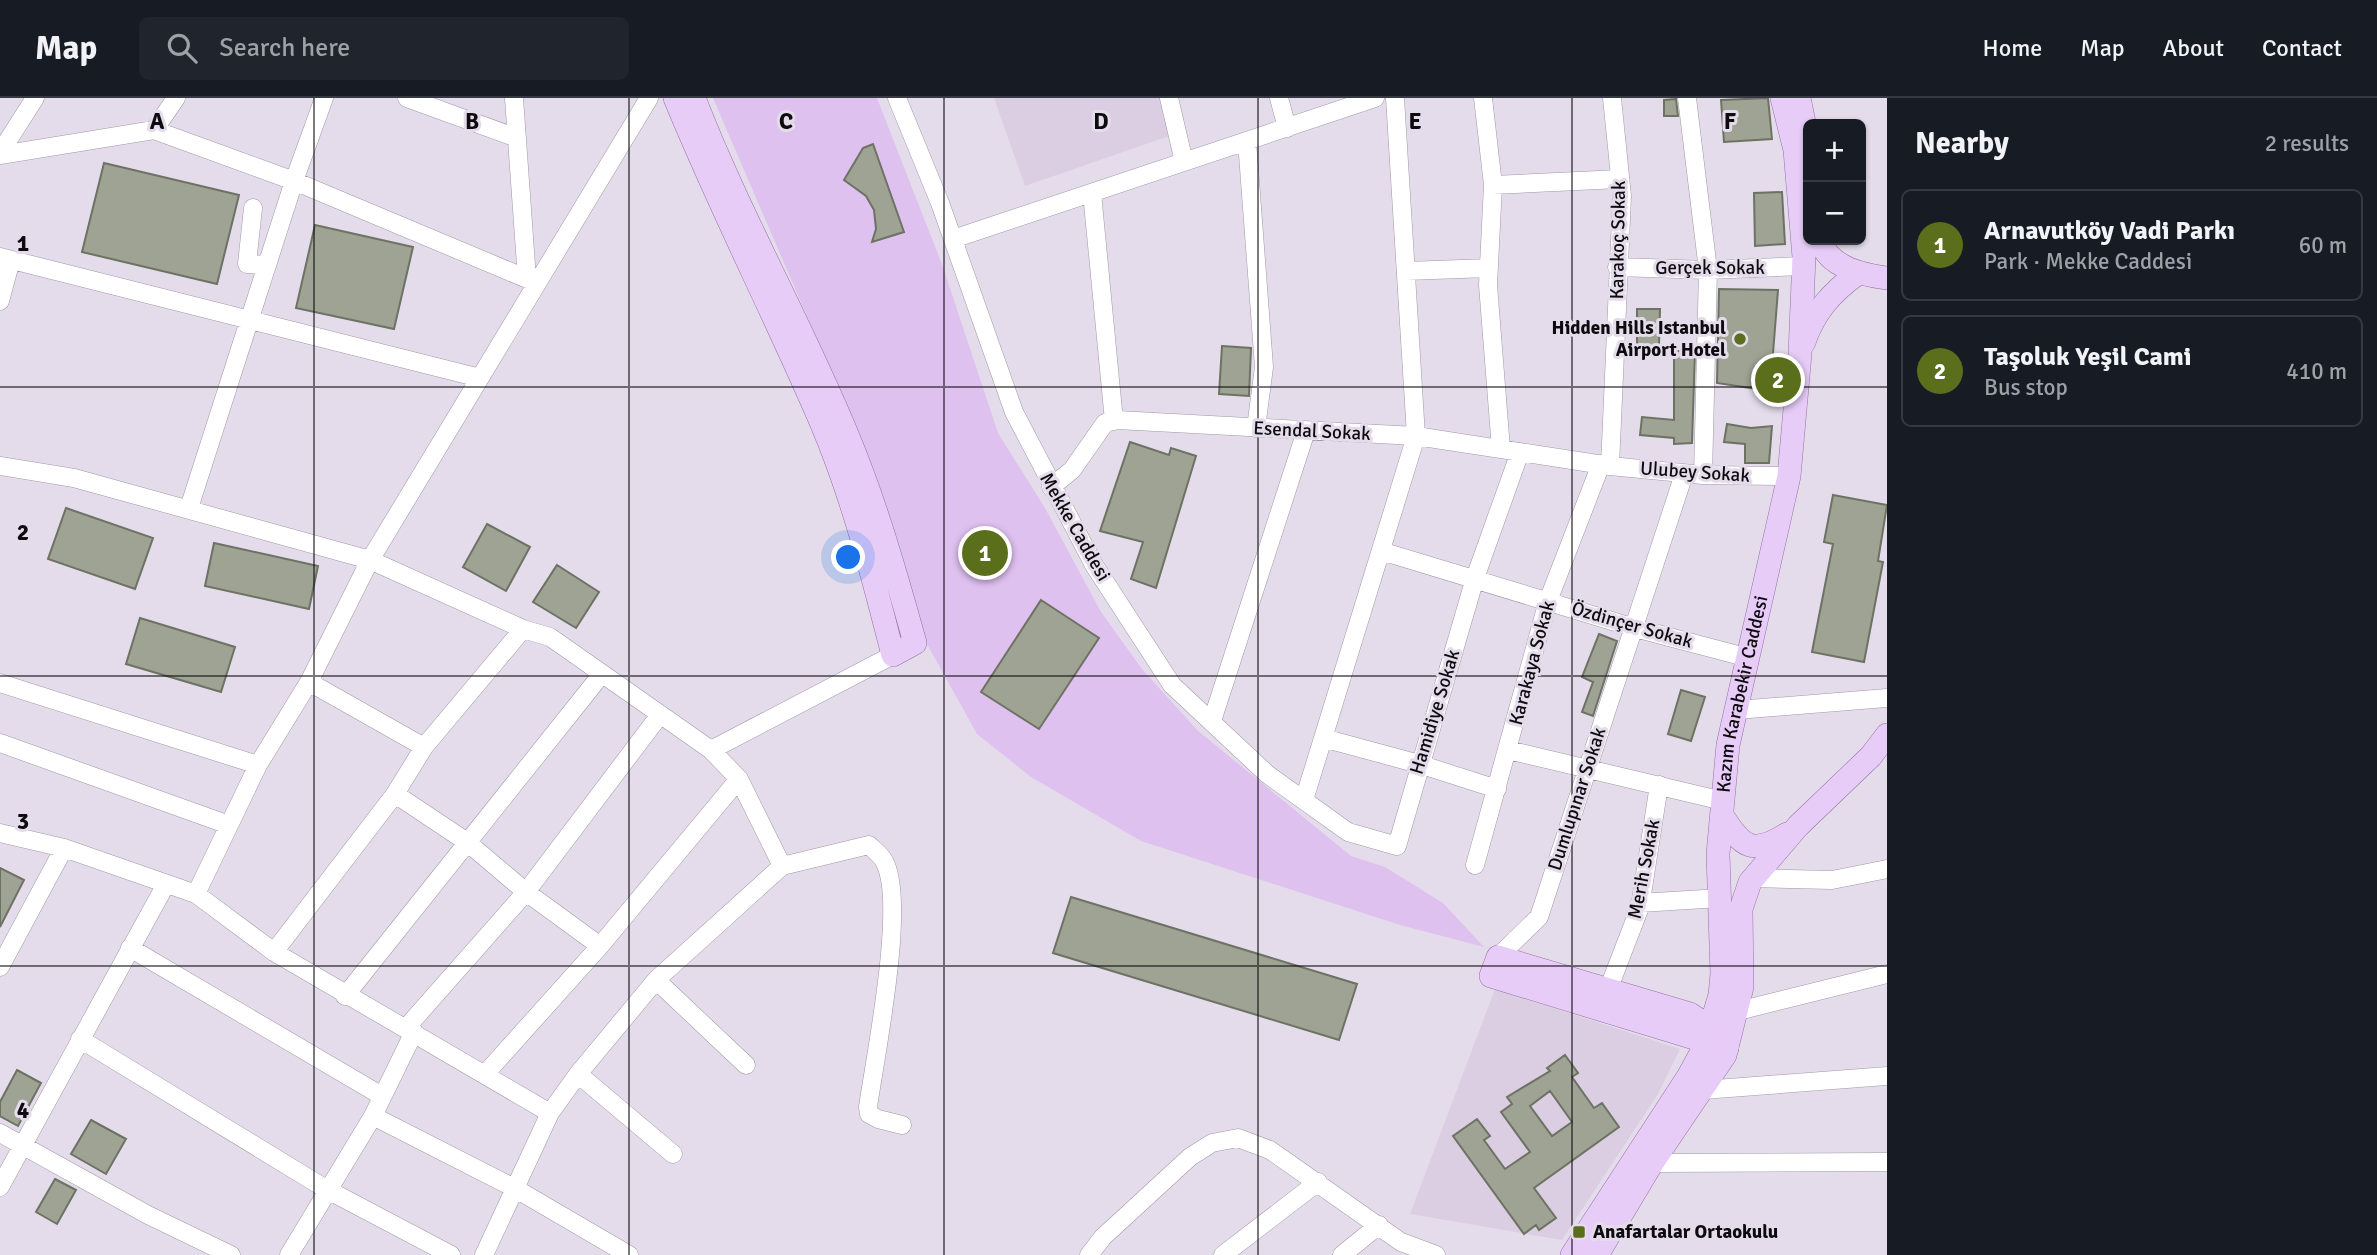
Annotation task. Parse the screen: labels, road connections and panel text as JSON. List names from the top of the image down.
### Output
{
  "streets": {
    "main road": ["Kazım Karabekir Caddesi"],
    "street": [
      "Karakoç Sokak",
      "Gerçek Sokak",
      "Esendal Sokak",
      "Ulubey Sokak",
      "Mekke Caddesi",
      "Özdinçer Sokak",
      "Karakaya Sokak",
      "Hamidiye Sokak",
      "Dumlupınar Sokak",
      "Merih Sokak"
    ]
  },
  "crossings": [
    ["Karakoç Sokak", "Gerçek Sokak"],
    ["Karakoç Sokak", "Esendal Sokak"],
    ["Karakoç Sokak", "Ulubey Sokak"],
    ["Karakoç Sokak", "Karakaya Sokak"],
    ["Gerçek Sokak", "Kazım Karabekir Caddesi"],
    ["Gerçek Sokak", "Dumlupınar Sokak"],
    ["Esendal Sokak", "Ulubey Sokak"],
    ["Esendal Sokak", "Karakaya Sokak"],
    ["Esendal Sokak", "Hamidiye Sokak"],
    ["Ulubey Sokak", "Karakaya Sokak"],
    ["Ulubey Sokak", "Kazım Karabekir Caddesi"],
    ["Ulubey Sokak", "Dumlupınar Sokak"],
    ["Mekke Caddesi", "Hamidiye Sokak"],
    ["Özdinçer Sokak", "Karakaya Sokak"],
    ["Özdinçer Sokak", "Kazım Karabekir Caddesi"],
    ["Özdinçer Sokak", "Hamidiye Sokak"],
    ["Özdinçer Sokak", "Dumlupınar Sokak"]
  ],
  "places": {
    "other": ["Hidden Hills Istanbul Airport Hotel"],
    "transit": ["Anafartalar Ortaokulu"]
  },
  "page": {
    "header": "Map",
    "search": "Search here",
    "nav": [
      "Home",
      "Map",
      "About",
      "Contact"
    ],
    "heading": ["Nearby", "2 results"],
    "map_buttons": ["+", "−"],
    "list": [
      {
        "mark": "1",
        "name": "Arnavutköy Vadi Parkı",
        "note": "Park · Mekke Caddesi",
        "value": "60 m"
      },
      {
        "mark": "2",
        "name": "Taşoluk Yeşil Cami",
        "note": "Bus stop",
        "value": "410 m"
      }
    ],
    "pins": ["2", "1"]
  },
  "grid": {
    "columns": [
      "A",
      "B",
      "C",
      "D",
      "E",
      "F"
    ],
    "rows": [
      "1",
      "2",
      "3",
      "4"
    ]
  }
}
